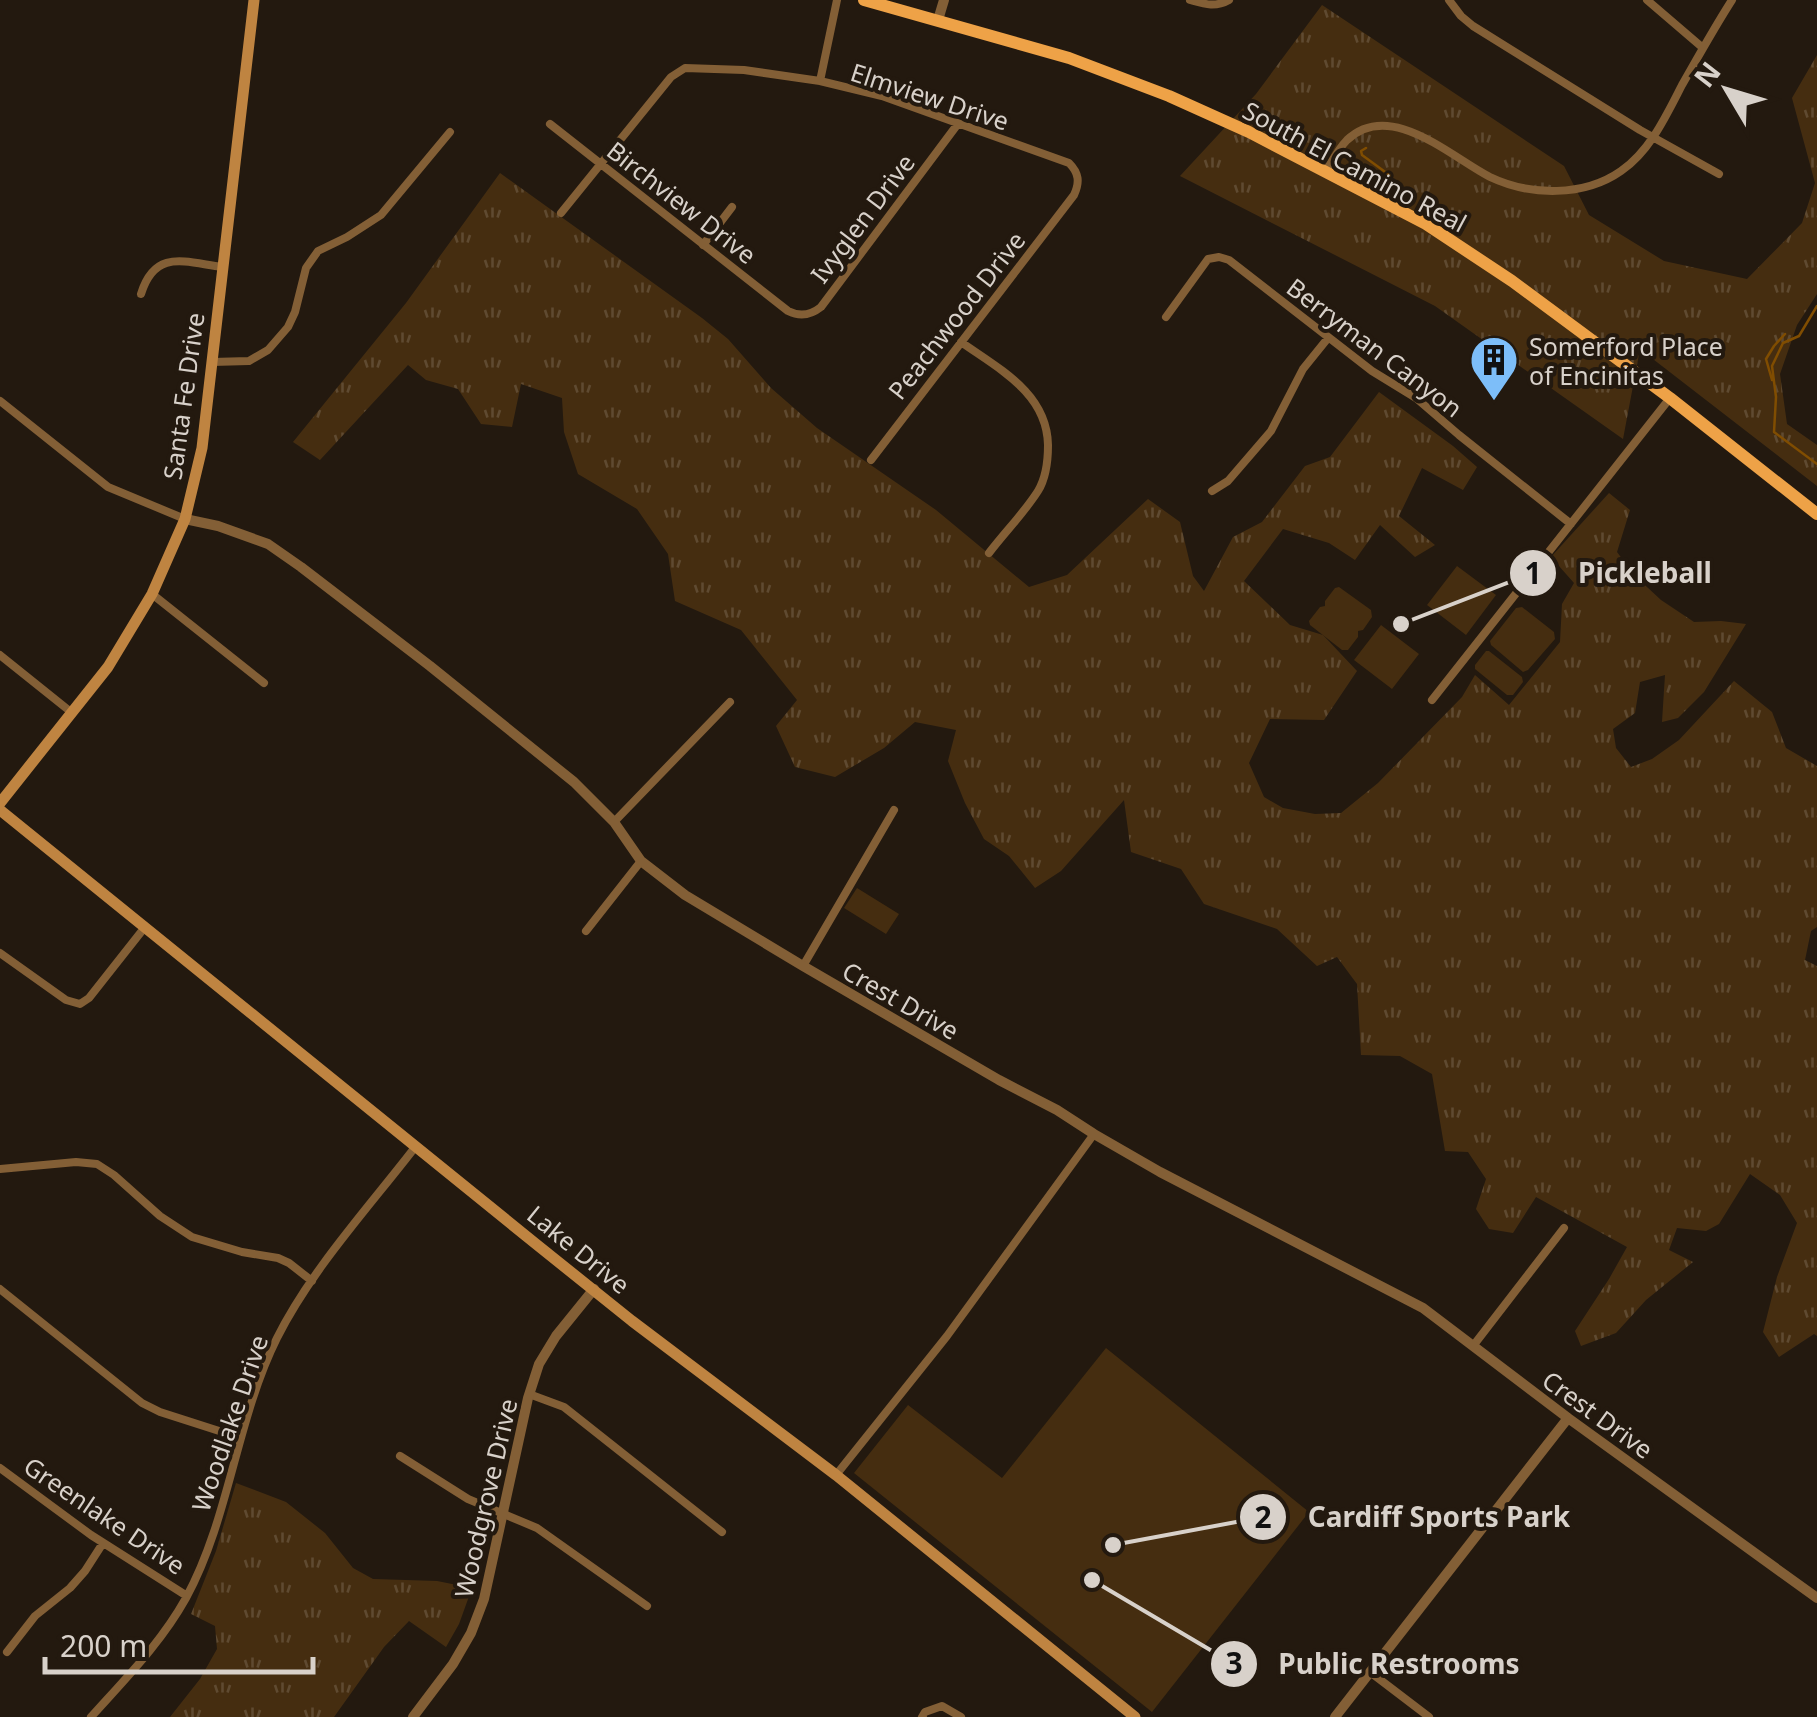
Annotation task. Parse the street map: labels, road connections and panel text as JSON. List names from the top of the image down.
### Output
{
  "streets": {
    "main road": ["South El Camino Real", "Santa Fe Drive", "Lake Drive"],
    "street": [
      "Elmview Drive",
      "Birchview Drive",
      "Ivyglen Drive",
      "Peachwood Drive",
      "Berryman Canyon",
      "Crest Drive",
      "Woodlake Drive",
      "Woodgrove Drive",
      "Greenlake Drive"
    ]
  },
  "crossings": [
    ["Elmview Drive", "Birchview Drive"],
    ["Elmview Drive", "Ivyglen Drive"],
    ["Elmview Drive", "Peachwood Drive"],
    ["Birchview Drive", "Ivyglen Drive"],
    ["Santa Fe Drive", "Crest Drive"],
    ["Santa Fe Drive", "Lake Drive"],
    ["Lake Drive", "Woodlake Drive"],
    ["Lake Drive", "Woodgrove Drive"],
    ["Woodlake Drive", "Greenlake Drive"]
  ],
  "places": {
    "building": ["Somerford Place of Encinitas"],
    "other": ["Pickleball", "Cardiff Sports Park", "Public Restrooms"]
  },
  "scale_bar": "200 m",
  "north": "top left"
}
